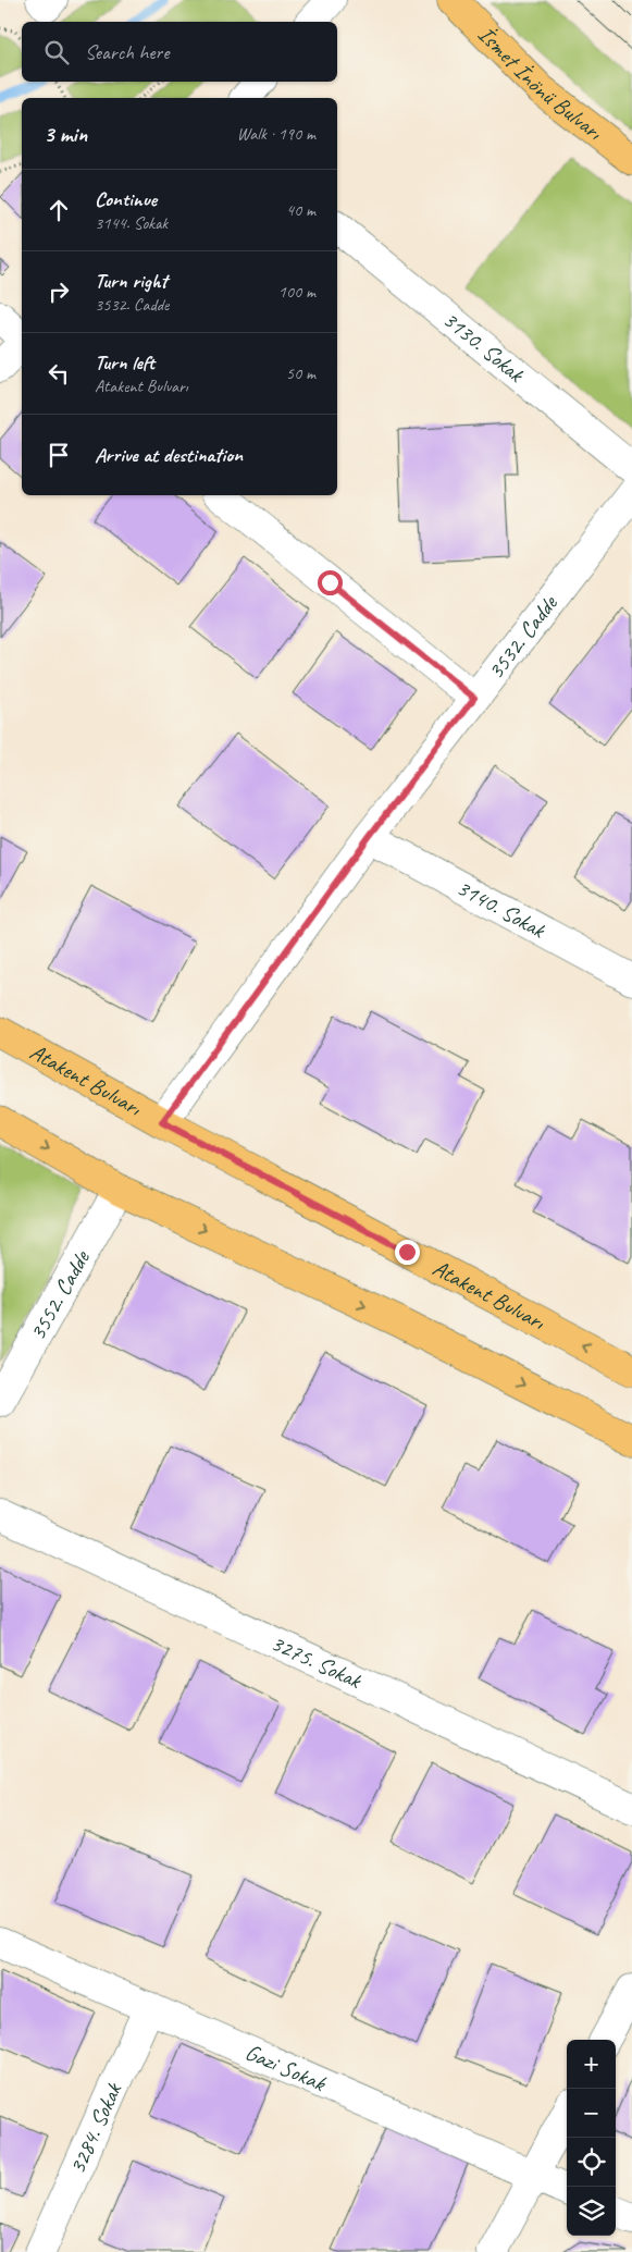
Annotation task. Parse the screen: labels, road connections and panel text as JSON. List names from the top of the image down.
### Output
{
  "streets": {
    "main road": ["İsmet İnönü Bulvarı", "Atakent Bulvarı"],
    "street": [
      "3130. Sokak",
      "3532. Cadde",
      "3140. Sokak",
      "3552. Cadde",
      "3275. Sokak",
      "Gazi Sokak",
      "3284. Sokak"
    ]
  },
  "crossings": [
    ["3532. Cadde", "3140. Sokak"],
    ["3532. Cadde", "Atakent Bulvarı"],
    ["Gazi Sokak", "3284. Sokak"]
  ],
  "page": {
    "search": "Search here",
    "heading": ["3 min", "Walk · 190 m"],
    "list": [
      ["Continue", "3144. Sokak", "40 m"],
      ["Turn right", "3532. Cadde", "100 m"],
      ["Turn left", "Atakent Bulvarı", "50 m"],
      "Arrive at destination"
    ],
    "map_buttons": ["+", "−"]
  }
}
